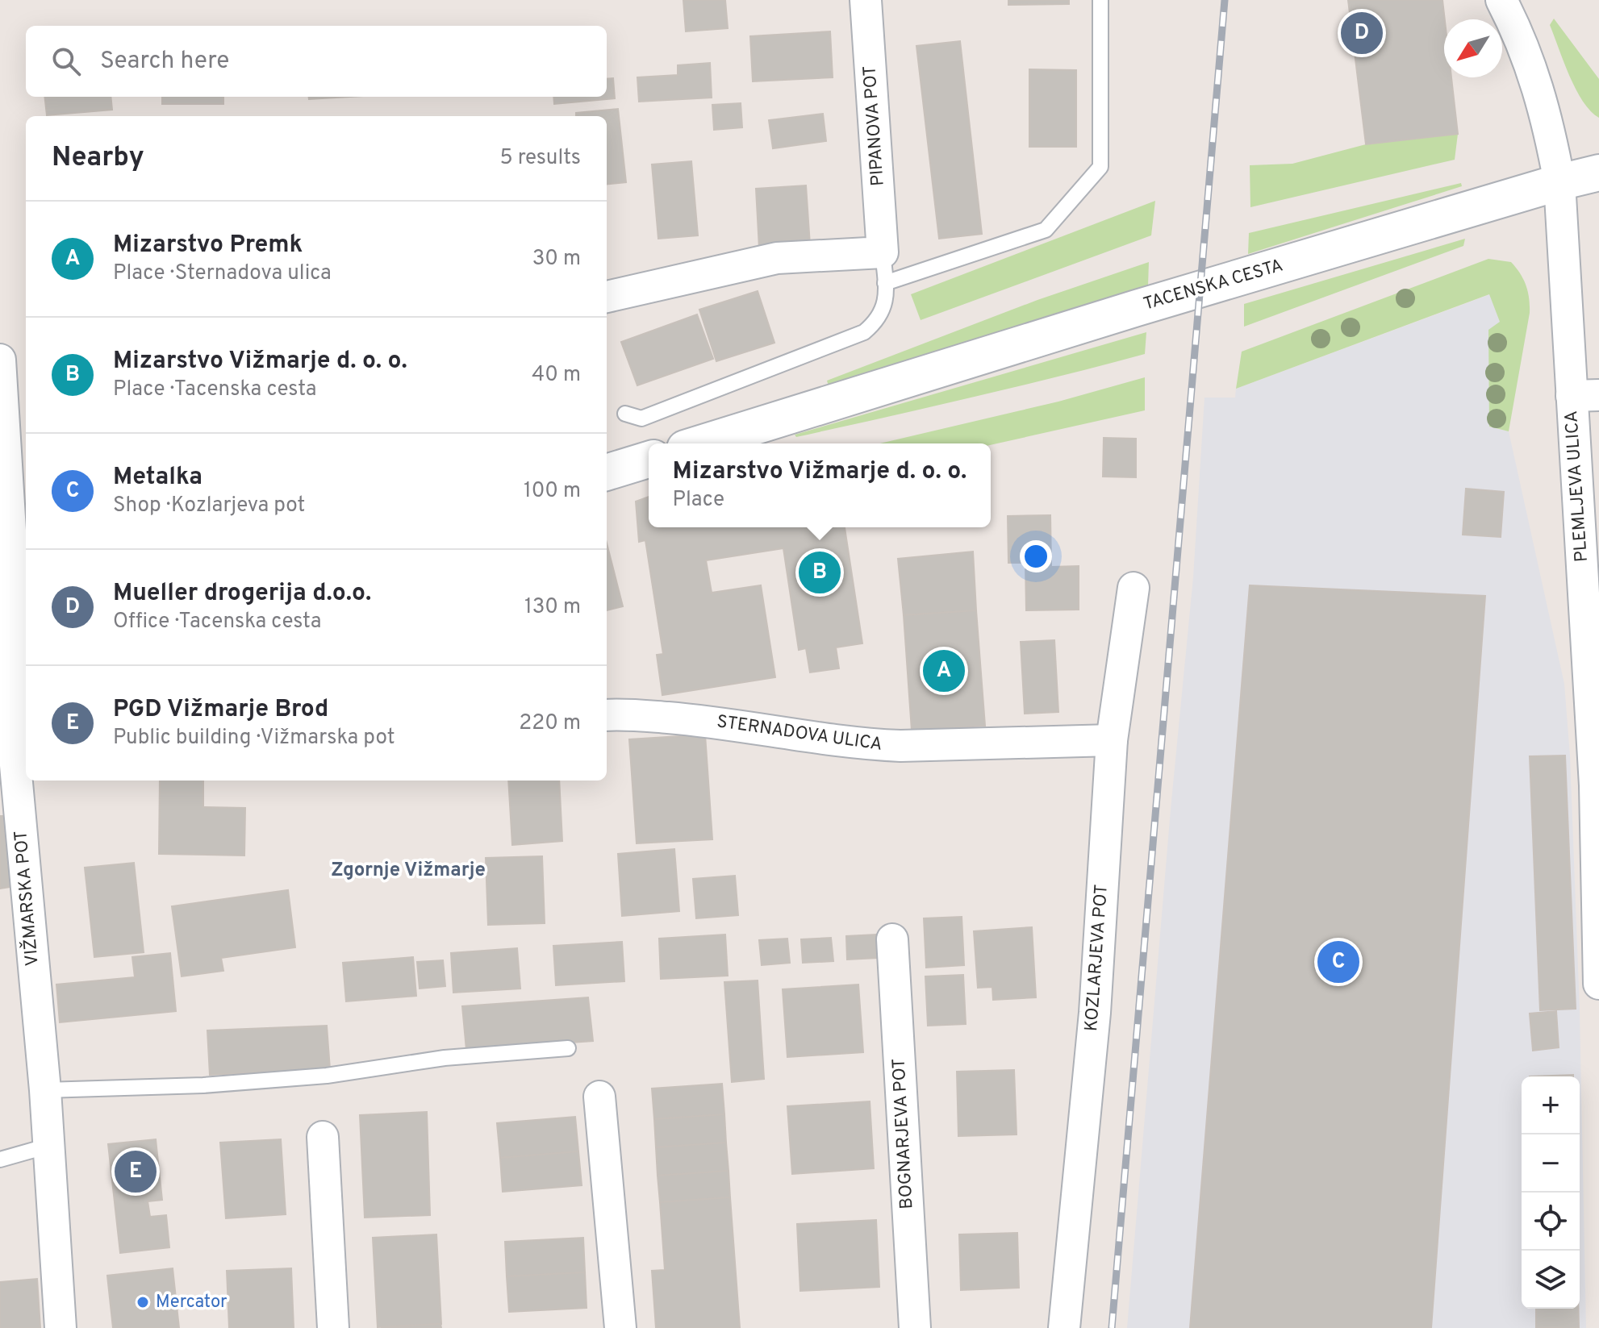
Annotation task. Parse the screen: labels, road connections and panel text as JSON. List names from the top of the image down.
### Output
{
  "streets": {
    "main road": ["TACENSKA CESTA"],
    "street": [
      "PIPANOVA POT",
      "PLEMLJEVA ULICA",
      "STERNADOVA ULICA",
      "VIŽMARSKA POT",
      "KOZLARJEVA POT",
      "BOGNARJEVA POT"
    ]
  },
  "crossings": [
    ["TACENSKA CESTA", "PLEMLJEVA ULICA"],
    ["STERNADOVA ULICA", "KOZLARJEVA POT"]
  ],
  "districts": ["Zgornje Vižmarje"],
  "places": ["Mercator"],
  "north": "bottom left",
  "page": {
    "pins": [
      "D",
      "B",
      "A",
      "C",
      "E"
    ],
    "search": "Search here",
    "heading": ["Nearby", "5 results"],
    "list": [
      {
        "mark": "A",
        "name": "Mizarstvo Premk",
        "note": "Place · Sternadova ulica",
        "value": "30 m"
      },
      {
        "mark": "B",
        "name": "Mizarstvo Vižmarje d. o. o.",
        "note": "Place · Tacenska cesta",
        "value": "40 m"
      },
      {
        "mark": "C",
        "name": "Metalka",
        "note": "Shop · Kozlarjeva pot",
        "value": "100 m"
      },
      {
        "mark": "D",
        "name": "Mueller drogerija d.o.o.",
        "note": "Office · Tacenska cesta",
        "value": "130 m"
      },
      {
        "mark": "E",
        "name": "PGD Vižmarje Brod",
        "note": "Public building · Vižmarska pot",
        "value": "220 m"
      }
    ],
    "popup": ["Mizarstvo Vižmarje d. o. o.", "Place"],
    "map_buttons": ["+", "−"]
  }
}
